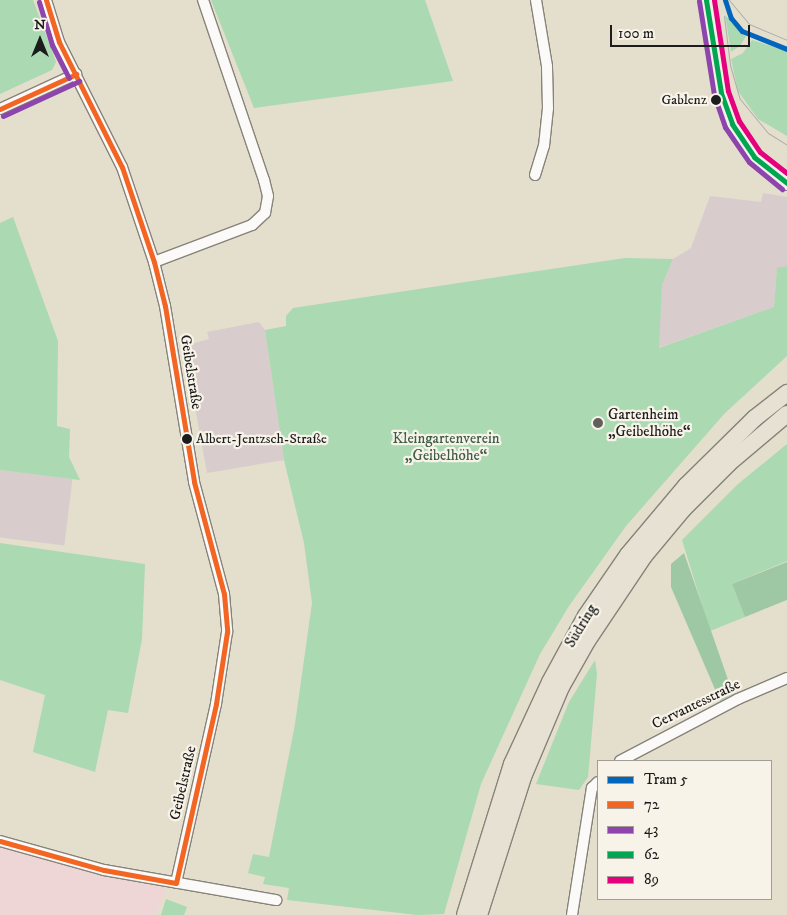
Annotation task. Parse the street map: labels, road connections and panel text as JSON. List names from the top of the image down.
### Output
{
  "streets": {
    "main road": ["Südring"],
    "street": ["Geibelstraße", "Cervantesstraße"]
  },
  "parks": ["Kleingartenverein „Geibelhöhe“"],
  "places": ["Gablenz", "Gartenheim „Geibelhöhe“", "Albert-Jentzsch-Straße"],
  "lines": [
    "tram line 5",
    "transit line 72",
    "transit line 62",
    "transit line 89",
    "transit line 43"
  ],
  "legend": [
    "Tram 5",
    "72",
    "43",
    "62",
    "89"
  ],
  "scale_bar": "100 m",
  "north": "top"
}
